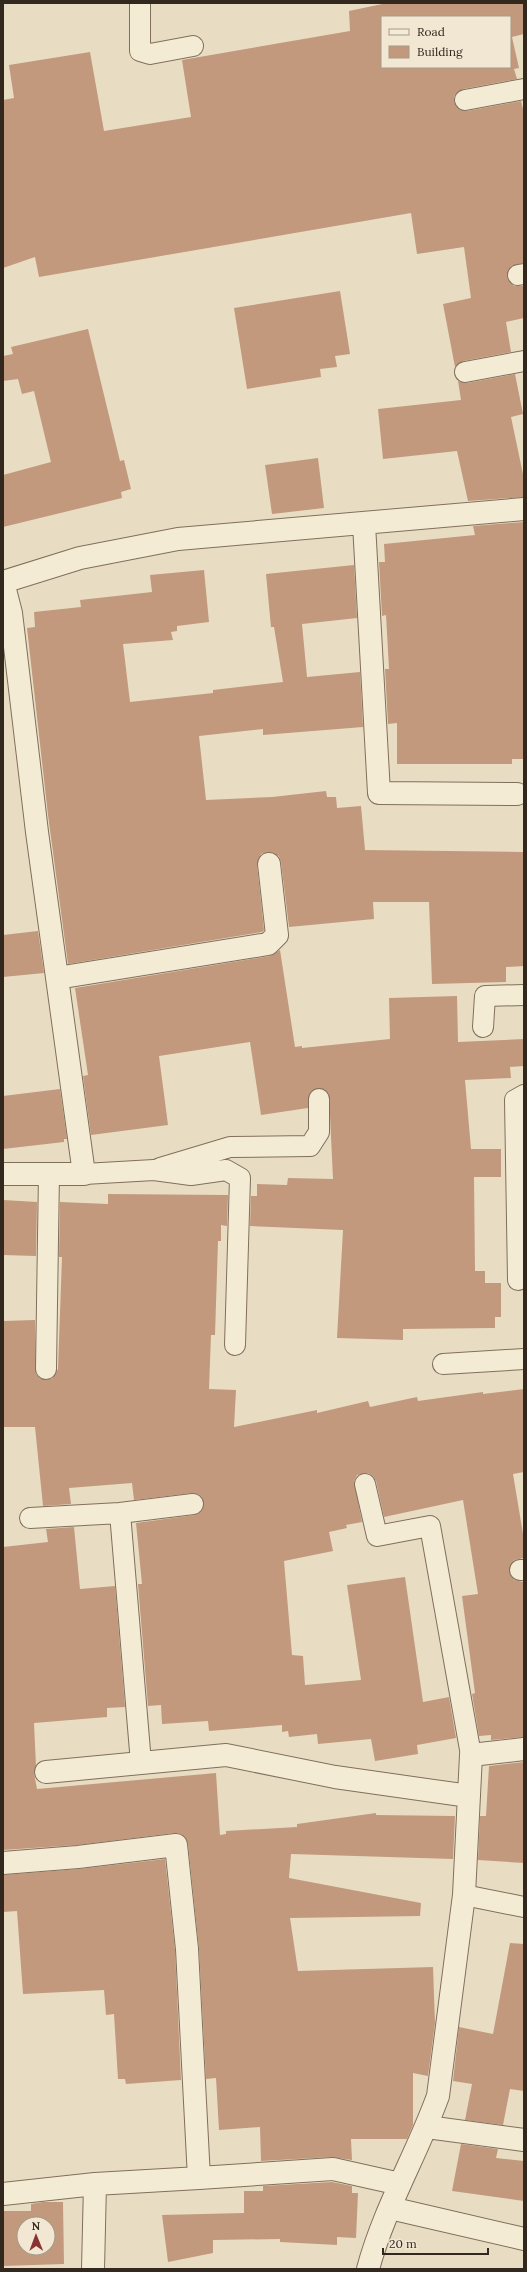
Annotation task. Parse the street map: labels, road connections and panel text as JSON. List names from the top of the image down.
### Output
{
  "legend": ["Road", "Building"],
  "scale_bar": "20 m",
  "north": "top"
}
